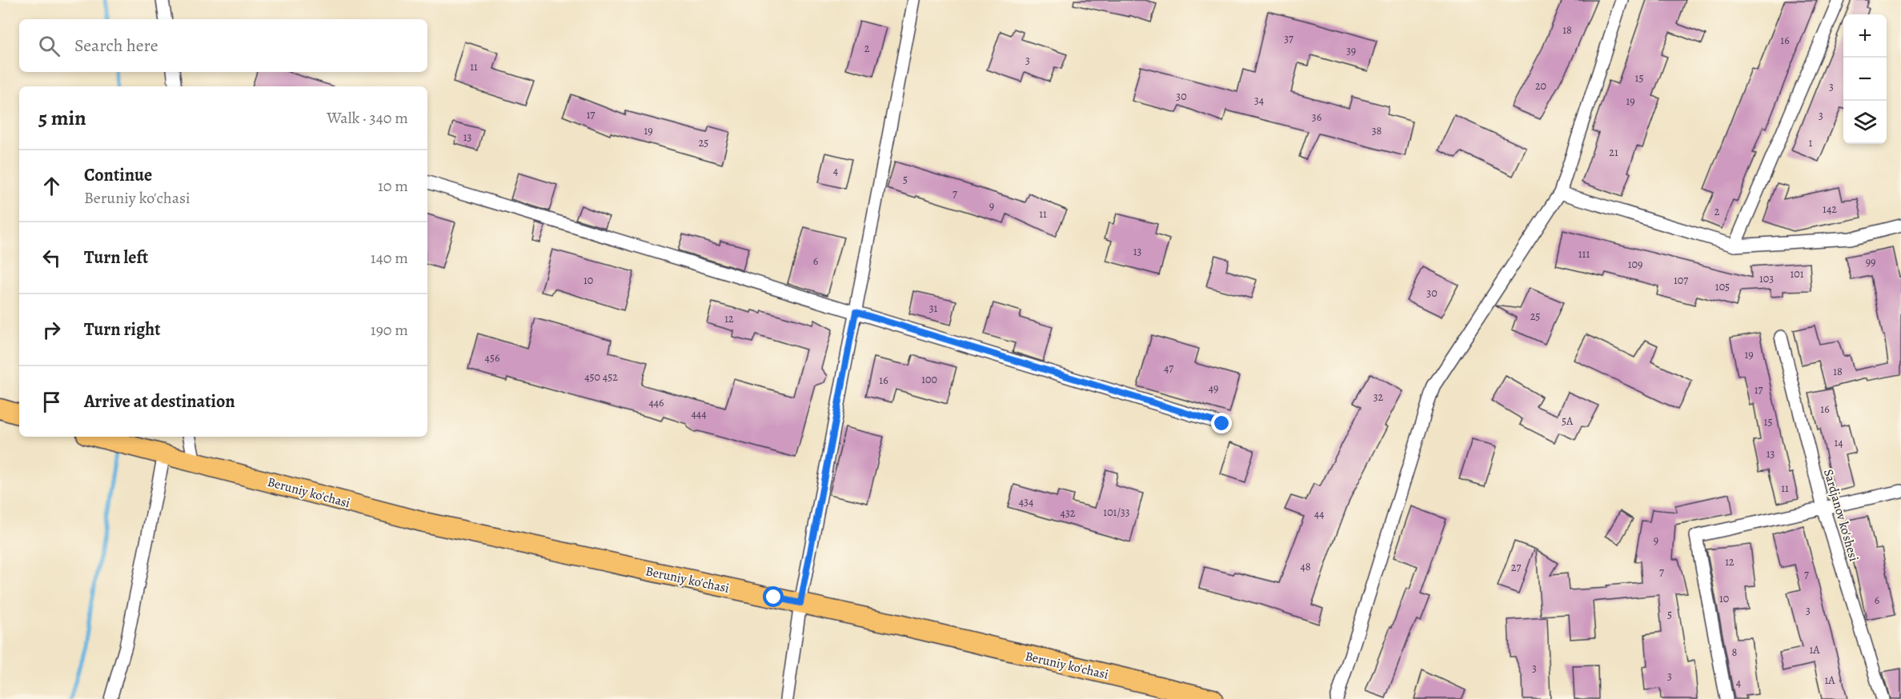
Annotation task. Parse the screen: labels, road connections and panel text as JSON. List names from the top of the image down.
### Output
{
  "streets": {
    "main road": ["Beruniy ko'chasi"],
    "street": ["Sardjanov ko'shesi"]
  },
  "house_numbers": [
    "18",
    "37",
    "16",
    "2",
    "39",
    "3",
    "11",
    "15",
    "20",
    "3",
    "30",
    "34",
    "19",
    "17",
    "3",
    "36",
    "19",
    "38",
    "13",
    "25",
    "1",
    "21",
    "4",
    "5",
    "7",
    "9",
    "142",
    "2",
    "11",
    "13",
    "111",
    "6",
    "99",
    "109",
    "101",
    "103",
    "10",
    "107",
    "105",
    "30",
    "31",
    "25",
    "12",
    "19",
    "456",
    "47",
    "18",
    "450 452",
    "100",
    "16",
    "49",
    "17",
    "32",
    "446",
    "16",
    "444",
    "5A",
    "15",
    "14",
    "13",
    "11",
    "434",
    "101/33",
    "432",
    "44",
    "9",
    "12",
    "48",
    "27",
    "7",
    "7",
    "10",
    "6",
    "3",
    "5",
    "1A",
    "8",
    "3",
    "3",
    "1A",
    "4"
  ],
  "page": {
    "map_buttons": ["+", "−"],
    "search": "Search here",
    "heading": ["5 min", "Walk · 340 m"],
    "list": [
      ["Continue", "Beruniy ko'chasi", "10 m"],
      ["Turn left", "140 m"],
      ["Turn right", "190 m"],
      "Arrive at destination"
    ]
  }
}
